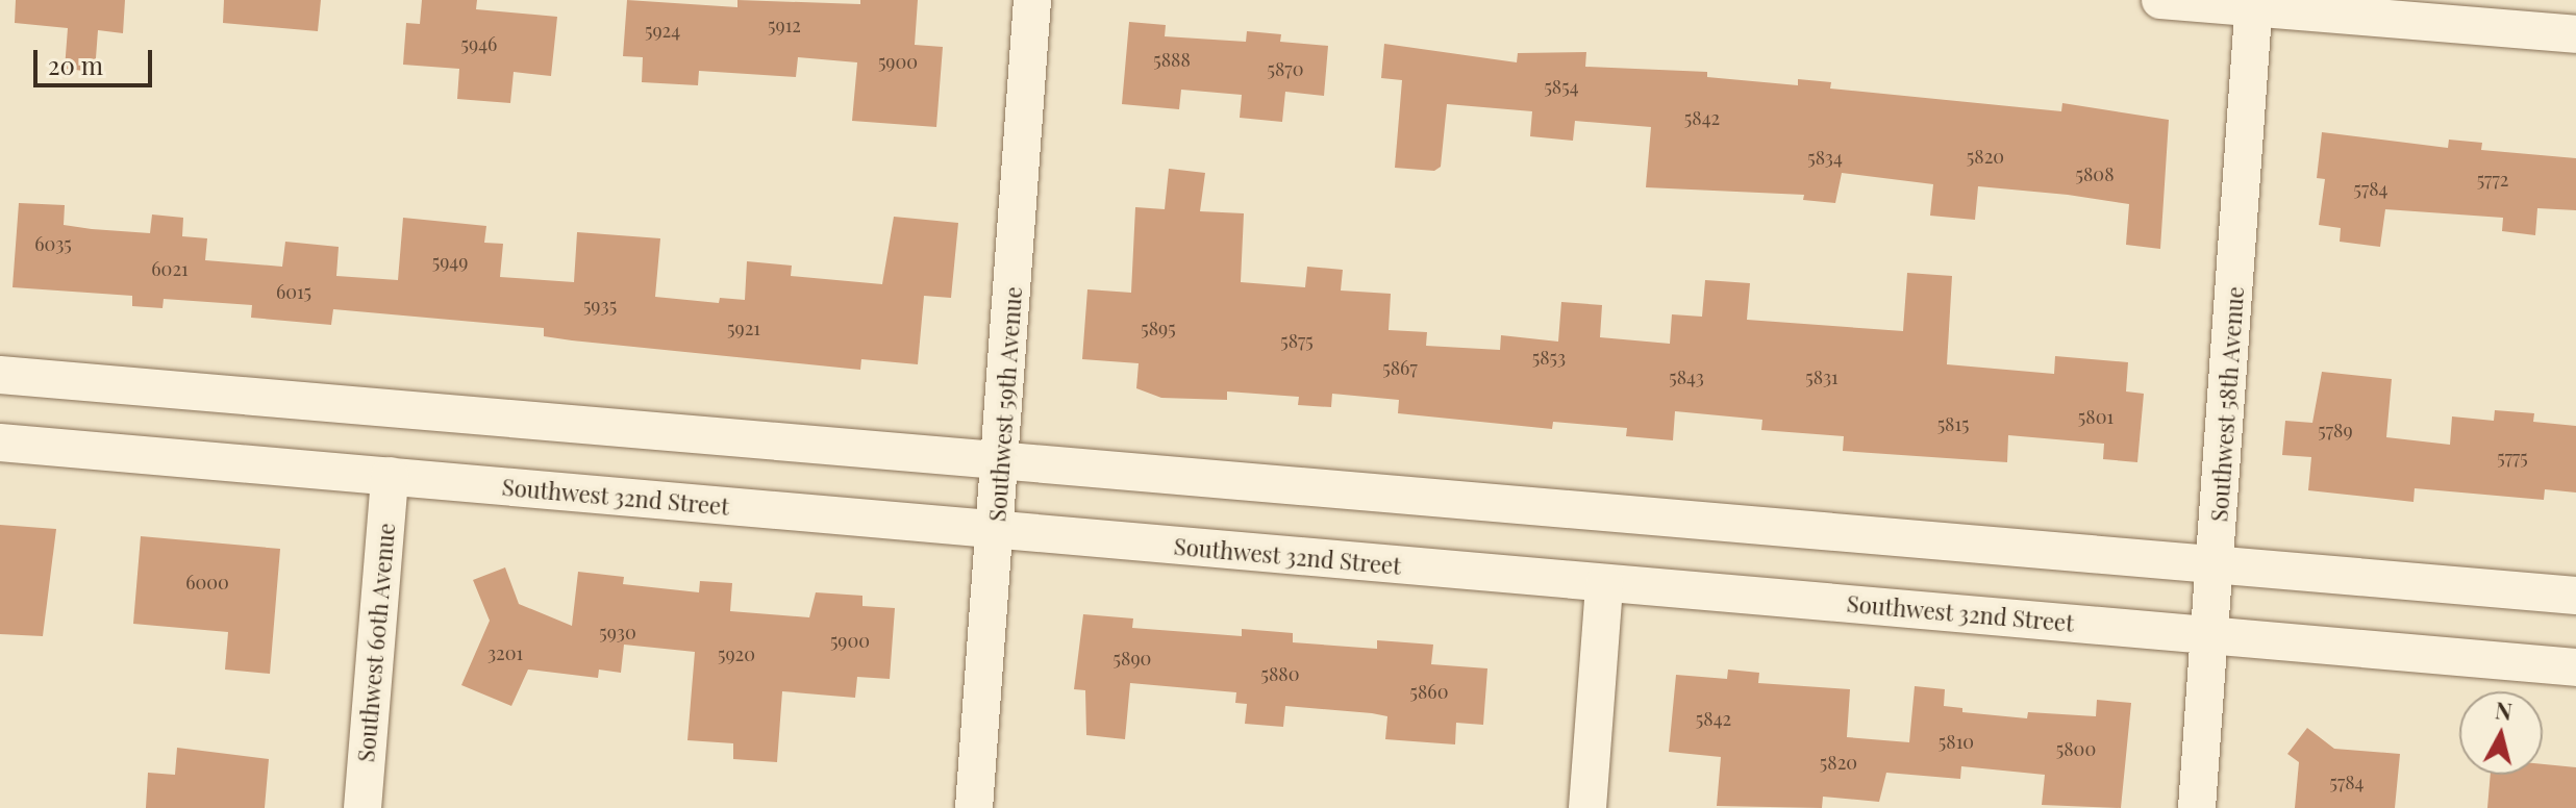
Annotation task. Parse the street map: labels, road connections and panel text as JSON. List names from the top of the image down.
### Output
{
  "streets": {
    "street": [
      "Southwest 59th Avenue",
      "Southwest 58th Avenue",
      "Southwest 32nd Street",
      "Southwest 60th Avenue"
    ]
  },
  "crossings": [
    ["Southwest 59th Avenue", "Southwest 32nd Street"],
    ["Southwest 58th Avenue", "Southwest 32nd Street"],
    ["Southwest 32nd Street", "Southwest 60th Avenue"]
  ],
  "house_numbers": [
    "5912",
    "5924",
    "5946",
    "5888",
    "5900",
    "5870",
    "5854",
    "5842",
    "5820",
    "5834",
    "5808",
    "5772",
    "5784",
    "6035",
    "5949",
    "6021",
    "6015",
    "5935",
    "5921",
    "5895",
    "5875",
    "5853",
    "5867",
    "5843",
    "5831",
    "5801",
    "5815",
    "5789",
    "5775",
    "6000",
    "5930",
    "5900",
    "3201",
    "5920",
    "5890",
    "5880",
    "5860",
    "5842",
    "5810",
    "5800",
    "5820",
    "5784"
  ],
  "scale_bar": "20 m",
  "north": "top"
}
